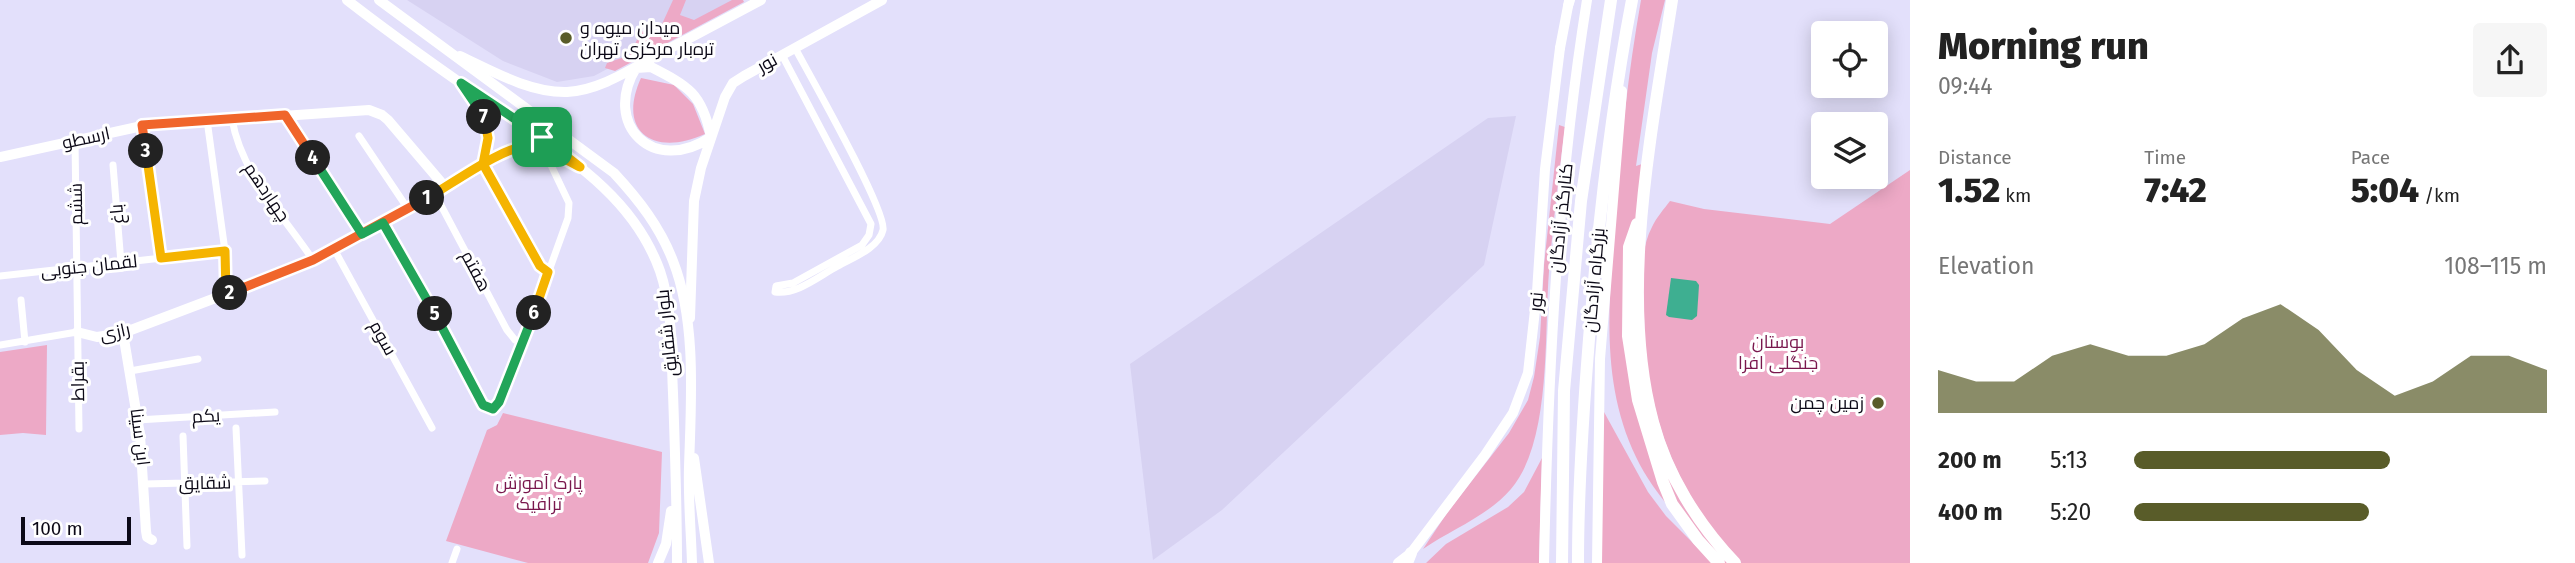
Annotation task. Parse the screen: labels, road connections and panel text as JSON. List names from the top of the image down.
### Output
{
  "streets": {
    "highway": ["بزرگراه آزادگان"],
    "main road": [
      "نور",
      "ارسطو",
      "کنارگذر آزادگان",
      "رازی",
      "بلوار شقایق",
      "ابن سینا"
    ],
    "street": [
      "چهاردهم",
      "ششم",
      "باغ",
      "لقمان جنوبی",
      "هفتم",
      "سوم",
      "بقراط",
      "یکم",
      "شقایق"
    ]
  },
  "crossings": [
    ["نور", "بلوار شقایق"],
    ["ارسطو", "چهاردهم"],
    ["ارسطو", "ششم"],
    ["ششم", "لقمان جنوبی"],
    ["ششم", "رازی"],
    ["ششم", "بقراط"],
    ["باغ", "لقمان جنوبی"],
    ["رازی", "بقراط"],
    ["رازی", "ابن سینا"],
    ["یکم", "ابن سینا"],
    ["یکم", "شقایق"],
    ["ابن سینا", "شقایق"]
  ],
  "parks": ["بوستان جنگلی افرا", "پارک آموزش ترافیک"],
  "places": ["میدان میوه و تره‌بار مرکزی تهران", "زمین چمن"],
  "scale_bar": "100 m",
  "page": {
    "heading": ["Morning run", "09:44"],
    "pins": [
      "7",
      "3",
      "4",
      "1",
      "2",
      "6",
      "5"
    ],
    "stats": [
      ["Distance", "1.52 km"],
      ["Time", "7:42"],
      ["Pace", "5:04 /km"]
    ],
    "chart": ["Elevation", "108–115 m"],
    "list": [
      {
        "name": "200 m",
        "note": "5:13"
      },
      {
        "name": "400 m",
        "note": "5:20"
      }
    ],
    "scale": "100 m"
  }
}
